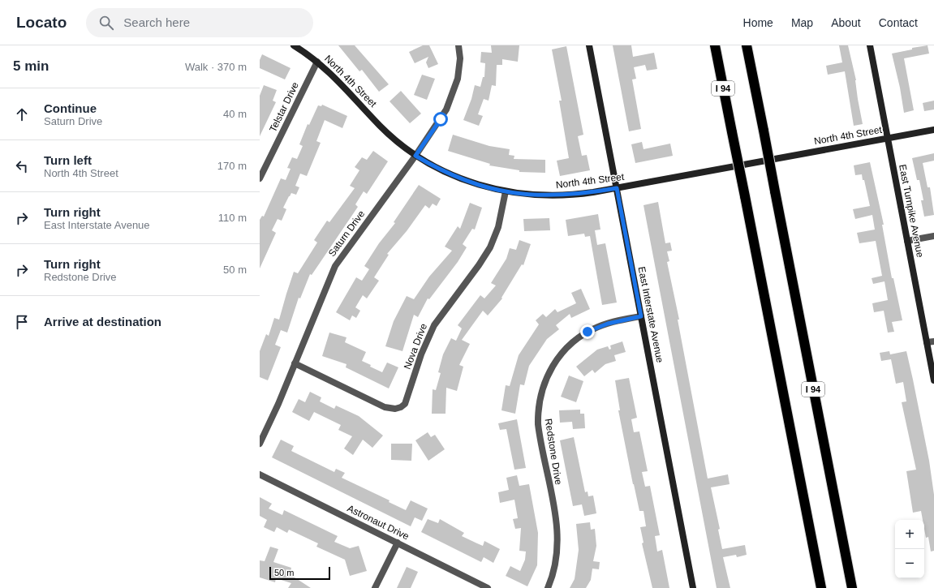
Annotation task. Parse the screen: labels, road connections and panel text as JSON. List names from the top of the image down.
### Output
{
  "streets": {
    "highway": ["I 94"],
    "street": [
      "North 4th Street",
      "Telstar Drive",
      "East Turnpike Avenue",
      "Saturn Drive",
      "East Interstate Avenue",
      "Nova Drive",
      "Redstone Drive",
      "Astronaut Drive"
    ]
  },
  "crossings": [
    ["North 4th Street", "Telstar Drive"],
    ["North 4th Street", "East Turnpike Avenue"],
    ["North 4th Street", "Saturn Drive"],
    ["North 4th Street", "East Interstate Avenue"],
    ["North 4th Street", "Nova Drive"],
    ["Saturn Drive", "Nova Drive"],
    ["East Interstate Avenue", "Redstone Drive"]
  ],
  "scale_bar": "50 m",
  "page": {
    "header": "Locato",
    "search": "Search here",
    "nav": [
      "Home",
      "Map",
      "About",
      "Contact"
    ],
    "heading": ["5 min", "Walk · 370 m"],
    "list": [
      ["Continue", "Saturn Drive", "40 m"],
      ["Turn left", "North 4th Street", "170 m"],
      ["Turn right", "East Interstate Avenue", "110 m"],
      ["Turn right", "Redstone Drive", "50 m"],
      "Arrive at destination"
    ],
    "map_buttons": ["+", "−"],
    "scale": "50 m"
  }
}
